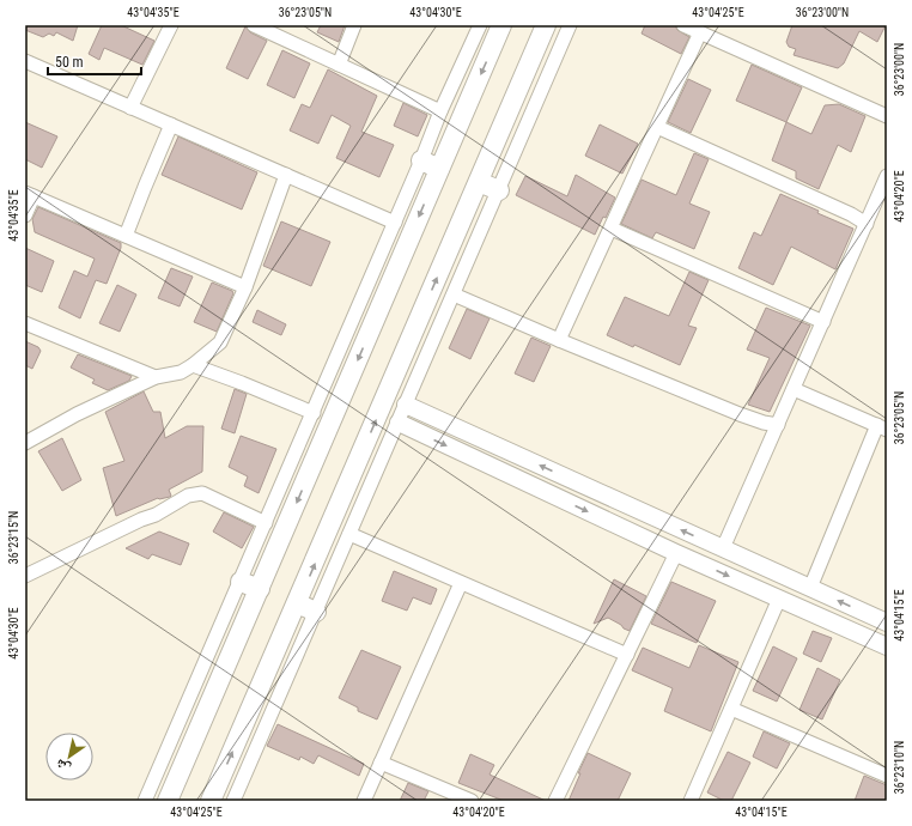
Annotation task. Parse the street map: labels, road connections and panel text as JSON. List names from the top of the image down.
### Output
{
  "scale_bar": "50 m",
  "north": "bottom left",
  "coordinates": [
    "43°04'35\"E",
    "36°23'05\"N",
    "43°04'30\"E",
    "43°04'25\"E",
    "36°23'00\"N",
    "43°04'20\"E",
    "36°23'15\"N",
    "43°04'15\"E",
    "36°23'10\"N"
  ]
}
